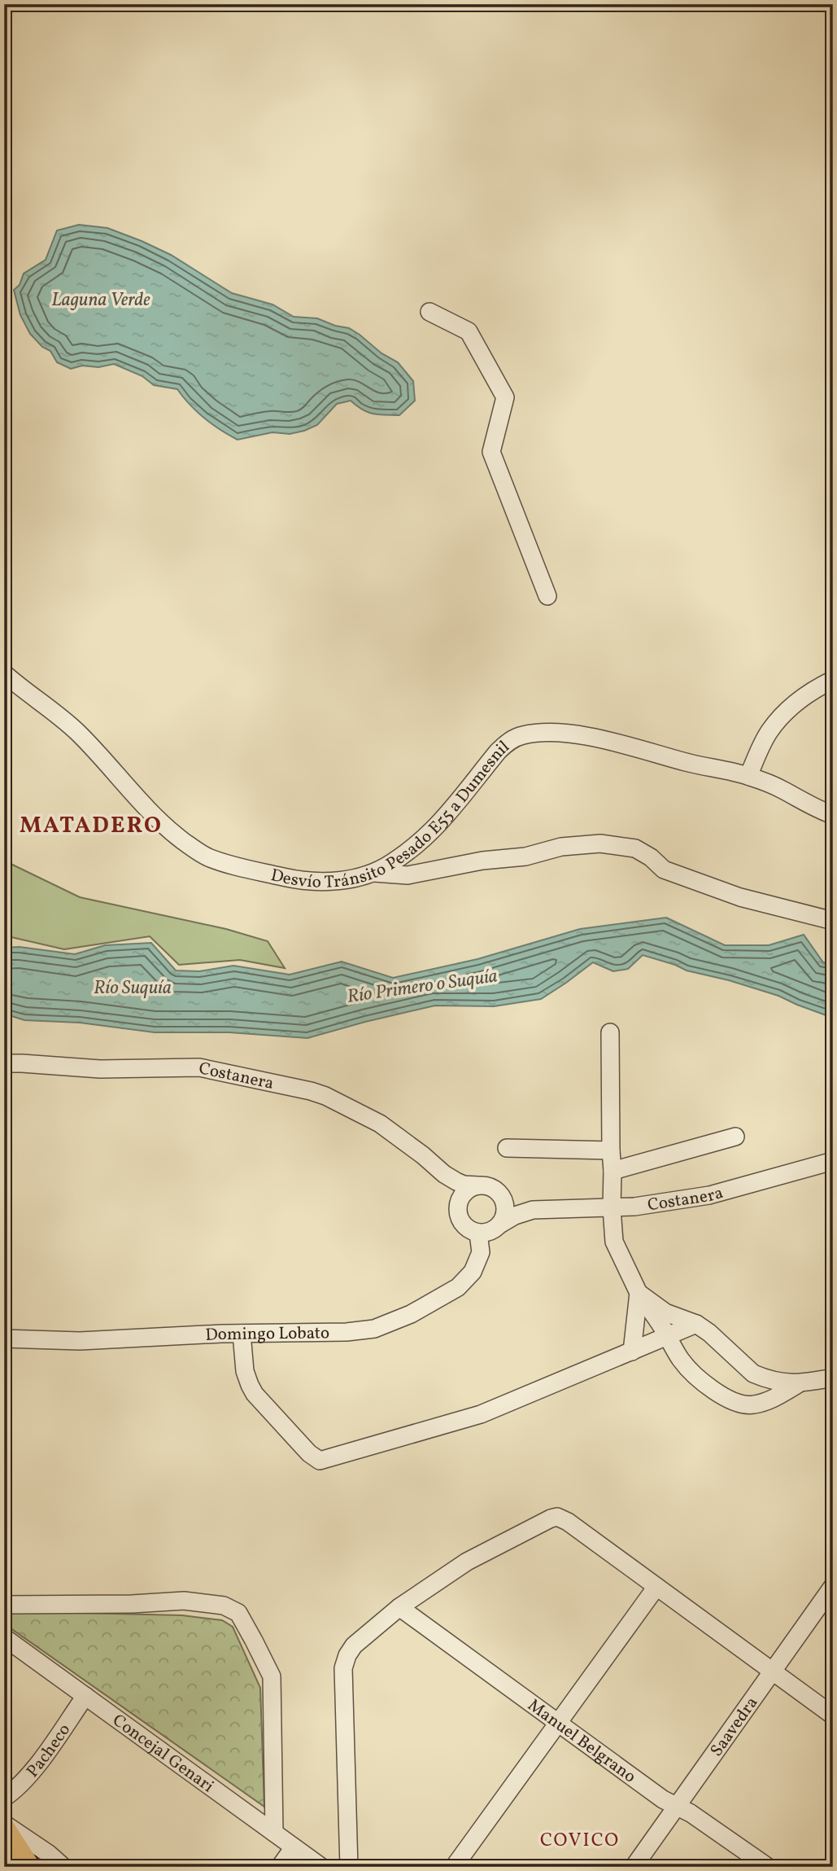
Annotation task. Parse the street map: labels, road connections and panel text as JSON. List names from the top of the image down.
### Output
{
  "streets": {
    "street": [
      "Desvío Tránsito Pesado E55 a Dumesnil",
      "Costanera",
      "Domingo Lobato",
      "Saavedra",
      "Manuel Belgrano",
      "Pacheco",
      "Concejal Genari"
    ]
  },
  "crossings": [
    ["Costanera", "Domingo Lobato"],
    ["Saavedra", "Manuel Belgrano"],
    ["Pacheco", "Concejal Genari"]
  ],
  "districts": ["MATADERO", "COVICO"],
  "water": ["Laguna Verde", "Río Primero o Suquía", "Río Suquía"]
}
